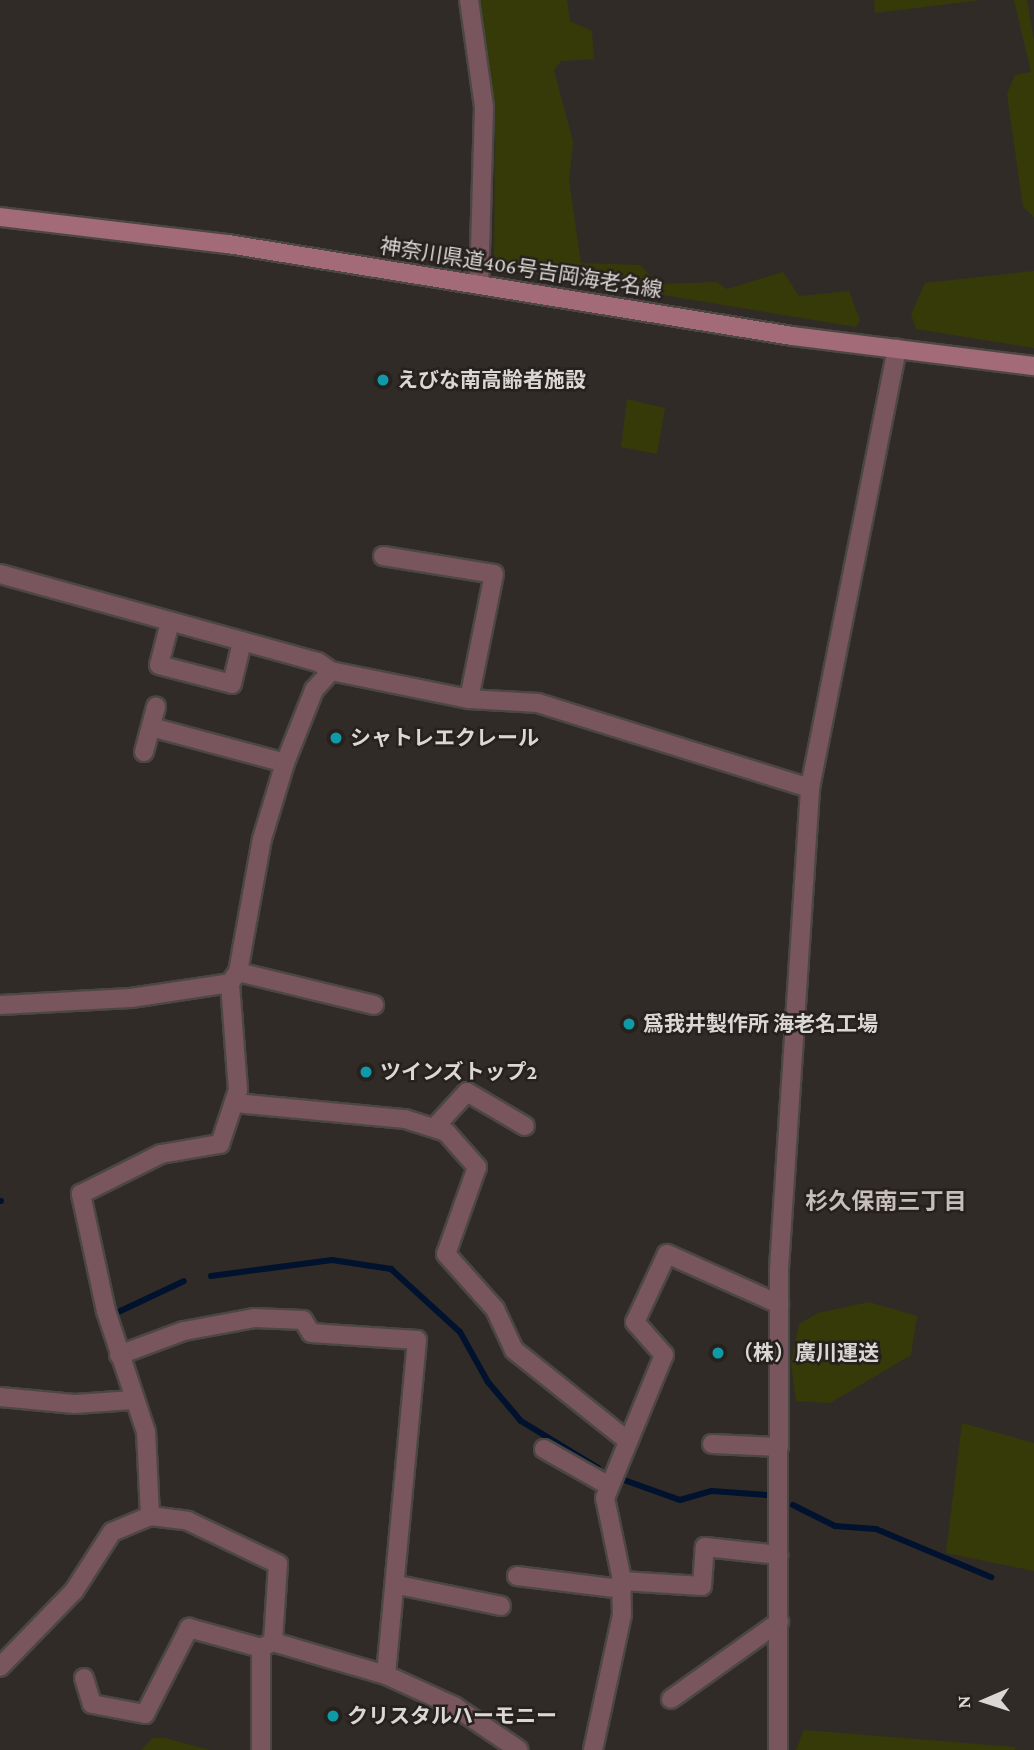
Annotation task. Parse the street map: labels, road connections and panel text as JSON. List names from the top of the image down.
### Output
{
  "streets": {
    "main road": ["神奈川県道406号吉岡海老名線"]
  },
  "districts": ["杉久保南三丁目"],
  "places": [
    "えびな南高齢者施設",
    "シャトレエクレール",
    "爲我井製作所 海老名工場",
    "ツインズトップ2",
    "（株）廣川運送",
    "クリスタルハーモニー"
  ],
  "north": "left"
}
